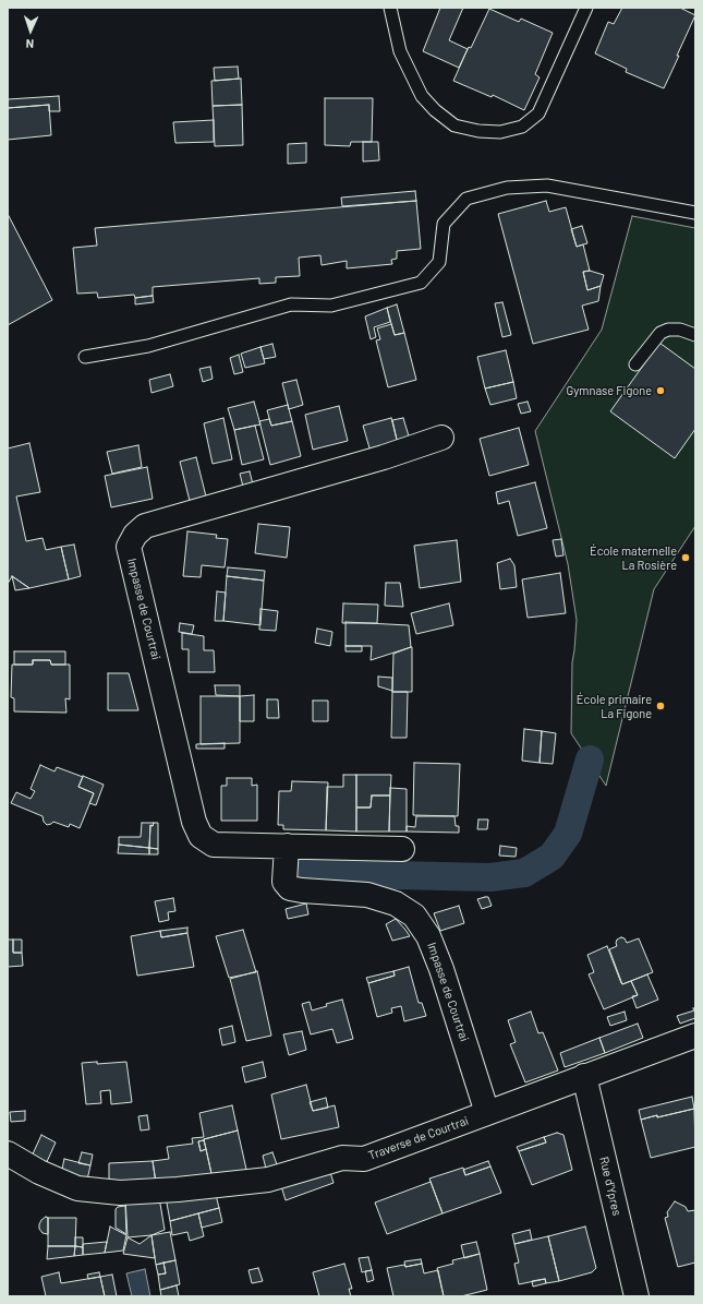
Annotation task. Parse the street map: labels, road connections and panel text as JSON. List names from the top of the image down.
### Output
{
  "streets": {
    "street": ["Impasse de Courtrai", "Traverse de Courtrai", "Rue d'Ypres"]
  },
  "crossings": [
    ["Impasse de Courtrai", "Traverse de Courtrai"],
    ["Traverse de Courtrai", "Rue d'Ypres"]
  ],
  "places": ["Gymnase Figone", "École maternelle La Rosière", "École primaire La Figone"],
  "north": "bottom"
}
